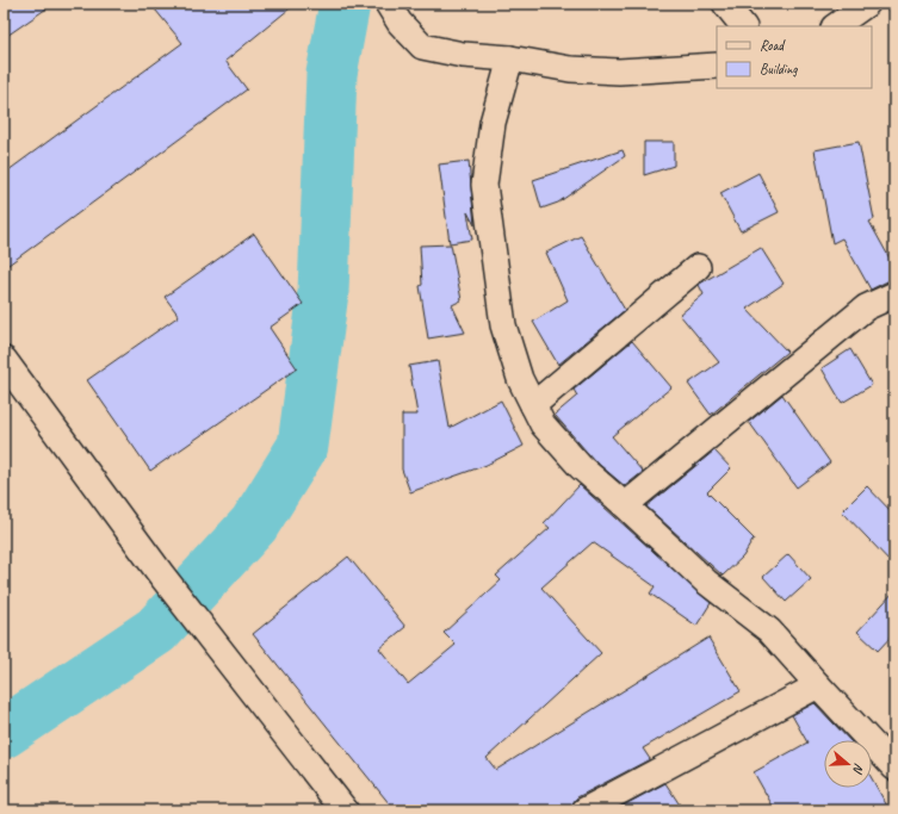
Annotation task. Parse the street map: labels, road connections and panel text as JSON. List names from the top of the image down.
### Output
{
  "legend": ["Road", "Building"],
  "north": "right"
}
